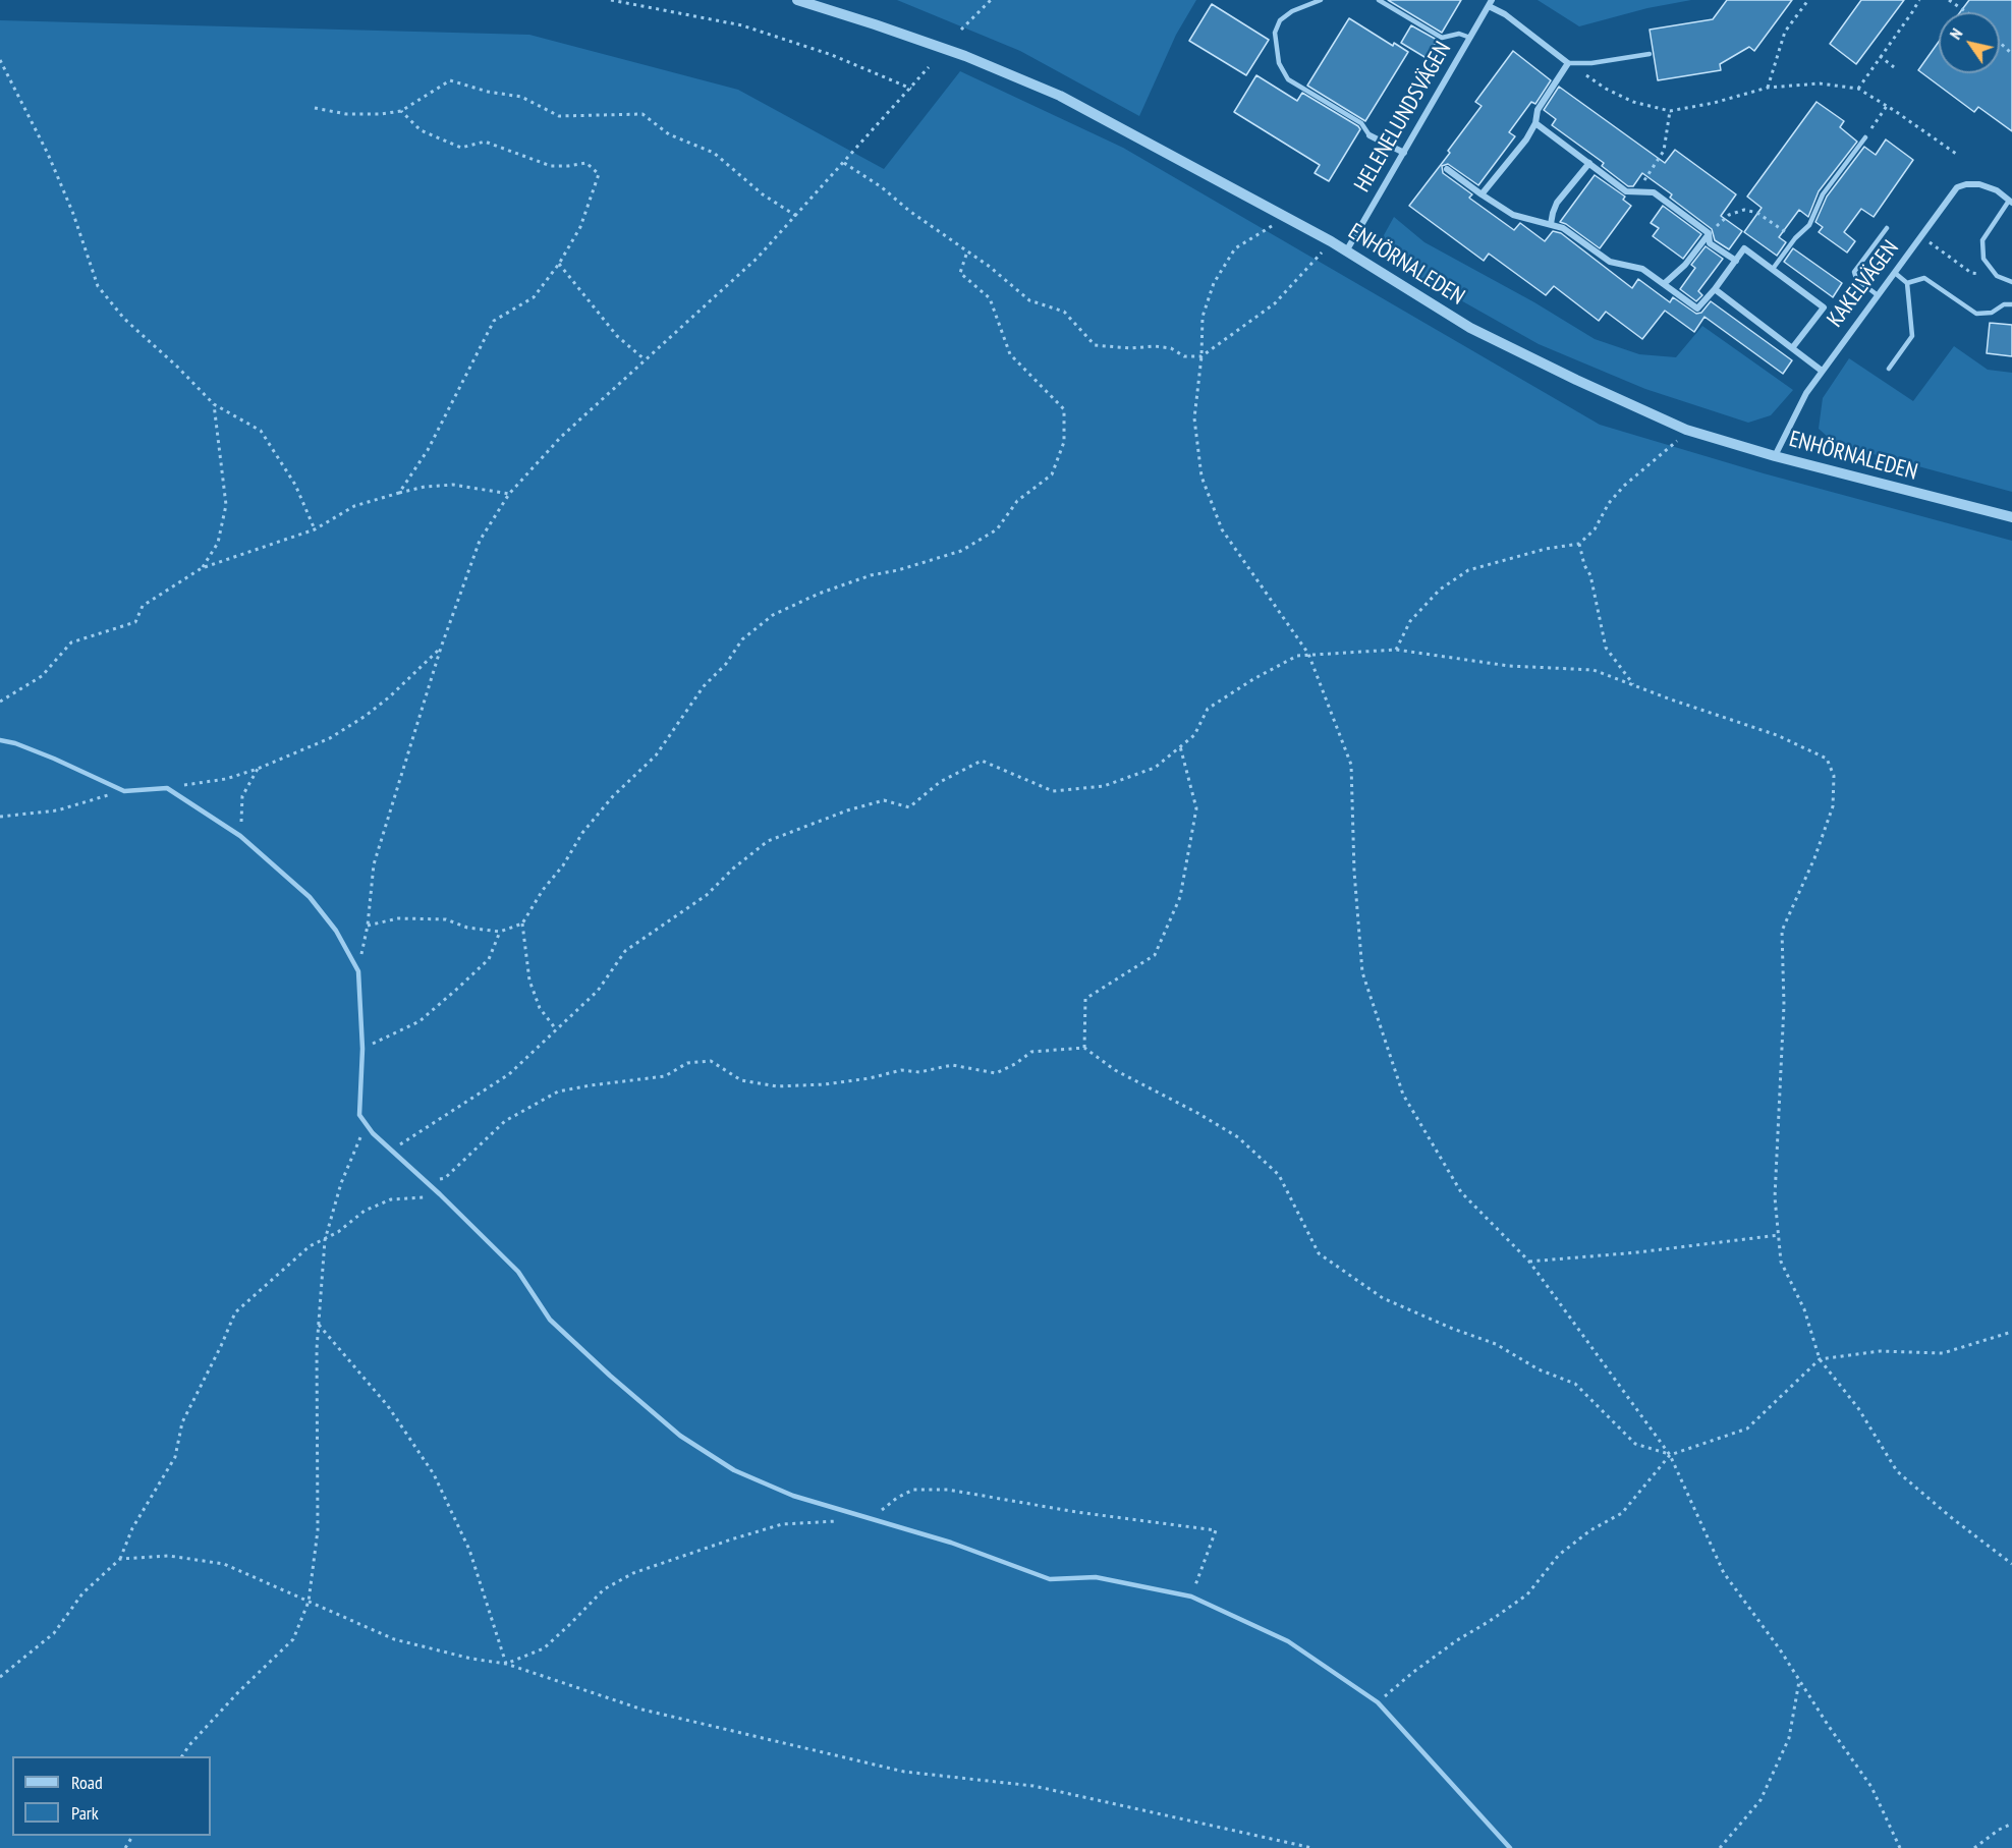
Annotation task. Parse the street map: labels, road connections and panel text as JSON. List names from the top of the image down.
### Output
{
  "streets": {
    "street": ["HELENELUNDSVÄGEN", "ENHÖRNALEDEN", "KAKELVÄGEN"]
  },
  "crossings": [
    ["HELENELUNDSVÄGEN", "ENHÖRNALEDEN"],
    ["ENHÖRNALEDEN", "KAKELVÄGEN"]
  ],
  "legend": ["Road", "Park"],
  "north": "top left"
}
